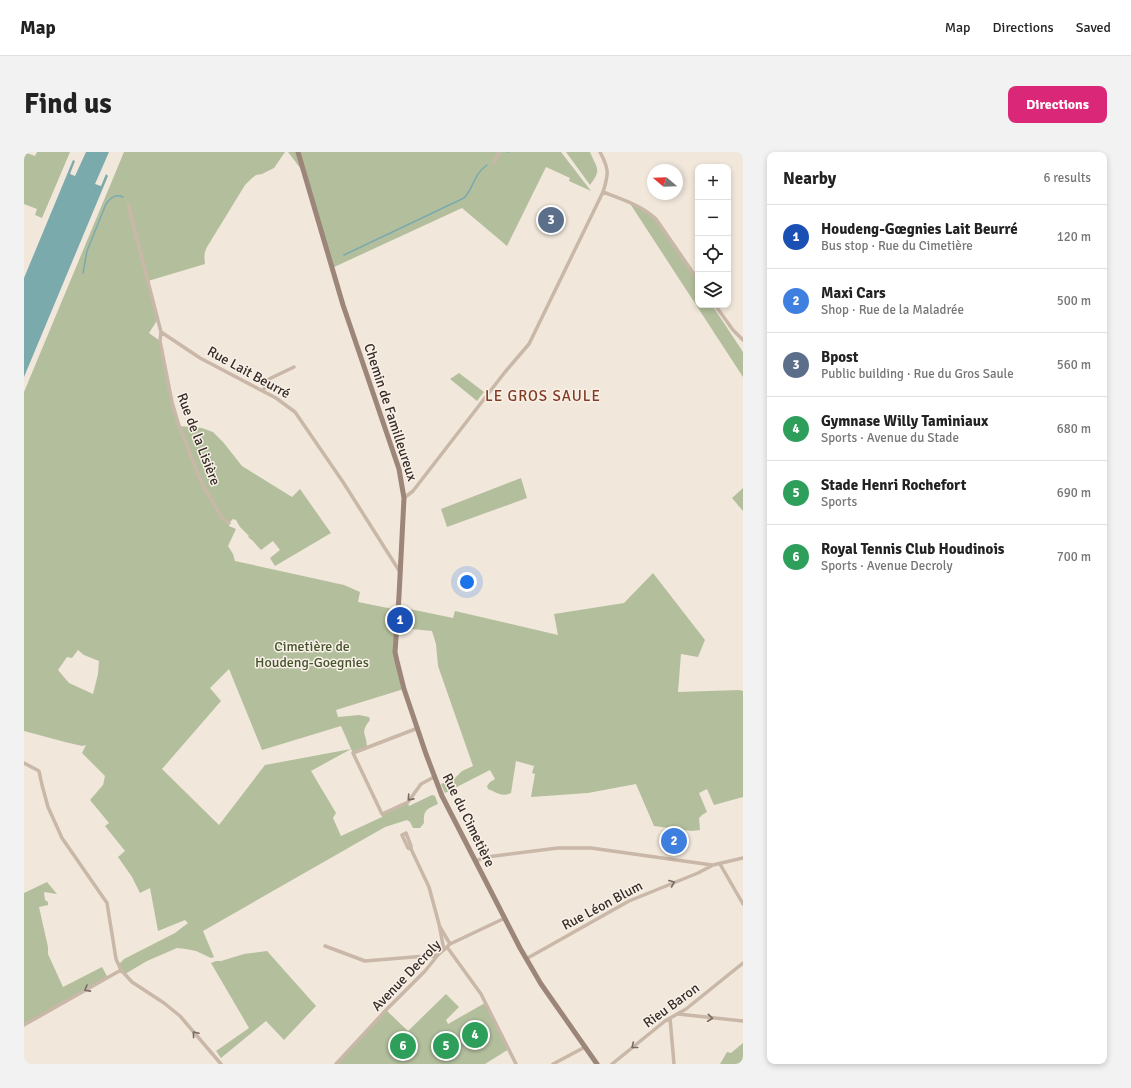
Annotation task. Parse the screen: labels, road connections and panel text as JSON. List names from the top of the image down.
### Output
{
  "streets": {
    "street": [
      "Rue Lait Beurré",
      "Chemin de Familleureux",
      "Rue de la Lisière",
      "Rue du Cimetière",
      "Rue Léon Blum",
      "Avenue Decroly",
      "Rieu Baron"
    ]
  },
  "crossings": [
    ["Rue Lait Beurré", "Rue de la Lisière"],
    ["Rue Lait Beurré", "Rue du Cimetière"],
    ["Chemin de Familleureux", "Rue du Cimetière"],
    ["Rue du Cimetière", "Rue Léon Blum"],
    ["Rue du Cimetière", "Avenue Decroly"]
  ],
  "one_way": ["Rue Léon Blum", "Rieu Baron"],
  "districts": ["LE GROS SAULE"],
  "parks": ["Cimetière de Houdeng-Goegnies"],
  "north": "left",
  "page": {
    "header": "Map",
    "nav": ["Map", "Directions", "Saved"],
    "buttons": "Directions",
    "title": "Find us",
    "heading": ["Nearby", "6 results"],
    "map_buttons": ["+", "−"],
    "list": [
      {
        "mark": "1",
        "name": "Houdeng-Gœgnies Lait Beurré",
        "note": "Bus stop · Rue du Cimetière",
        "value": "120 m"
      },
      {
        "mark": "2",
        "name": "Maxi Cars",
        "note": "Shop · Rue de la Maladrée",
        "value": "500 m"
      },
      {
        "mark": "3",
        "name": "Bpost",
        "note": "Public building · Rue du Gros Saule",
        "value": "560 m"
      },
      {
        "mark": "4",
        "name": "Gymnase Willy Taminiaux",
        "note": "Sports · Avenue du Stade",
        "value": "680 m"
      },
      {
        "mark": "5",
        "name": "Stade Henri Rochefort",
        "note": "Sports",
        "value": "690 m"
      },
      {
        "mark": "6",
        "name": "Royal Tennis Club Houdinois",
        "note": "Sports · Avenue Decroly",
        "value": "700 m"
      }
    ],
    "pins": [
      "3",
      "1",
      "2",
      "4",
      "5",
      "6"
    ]
  }
}
